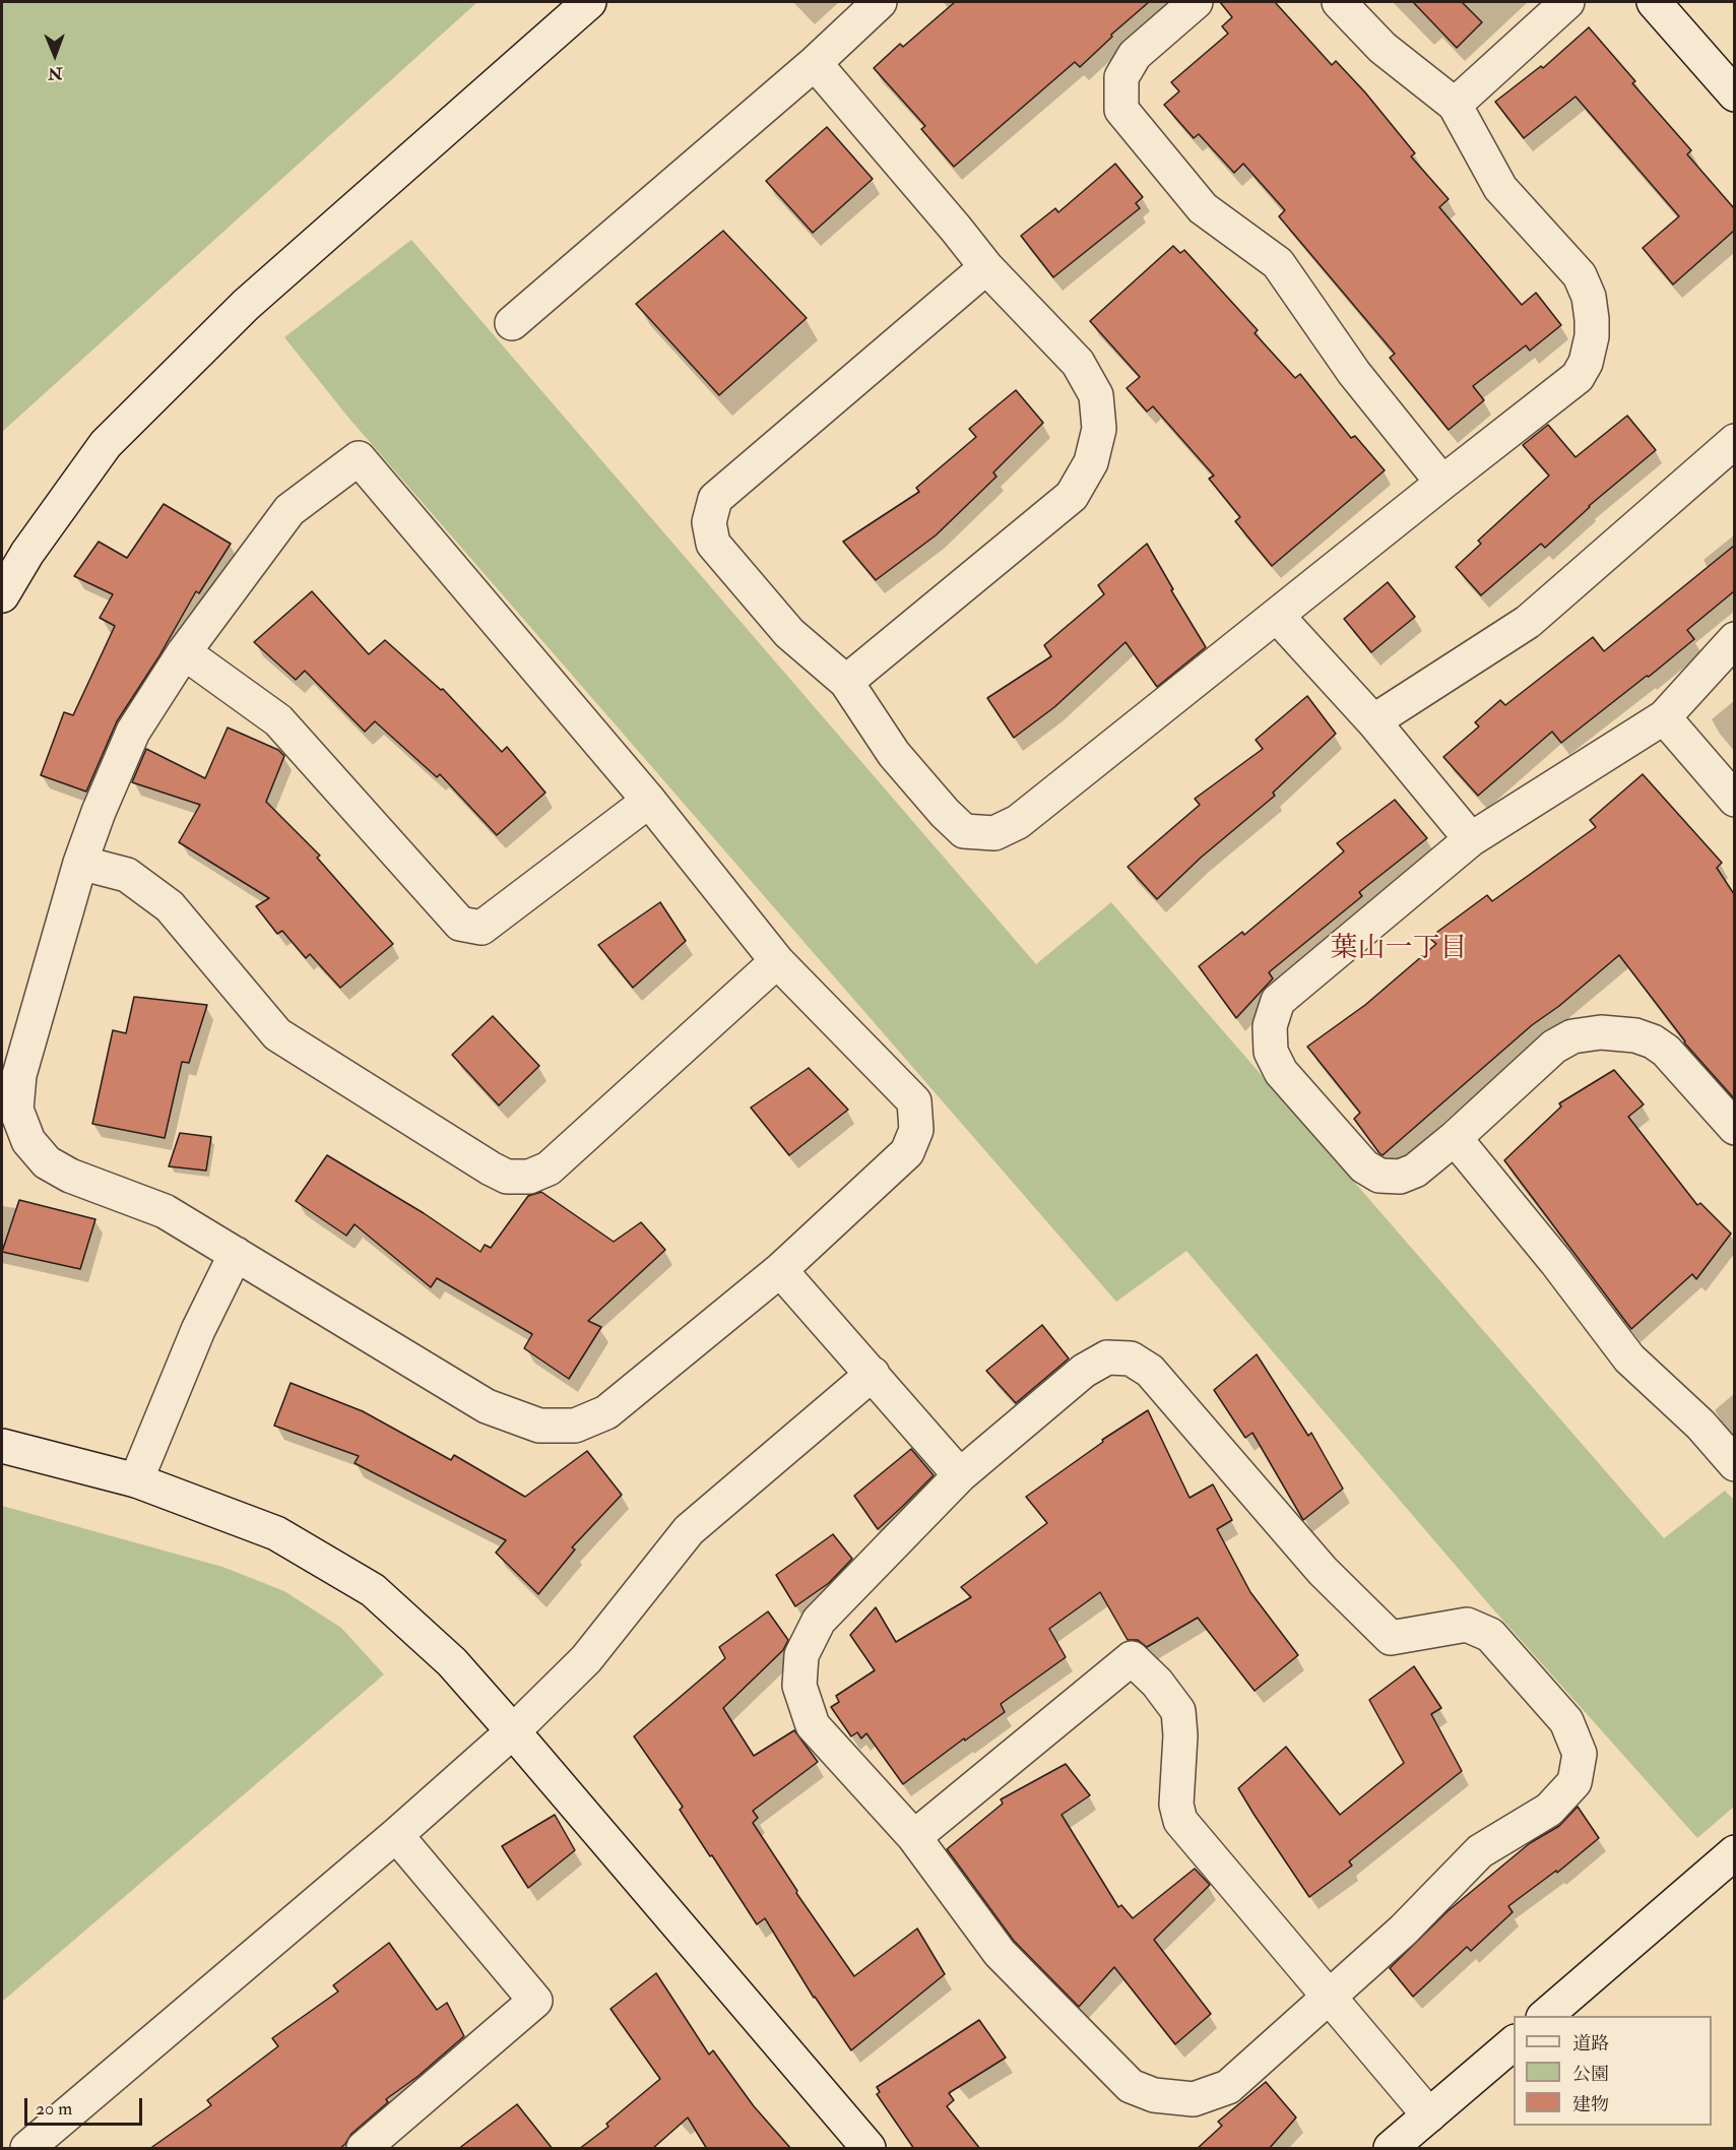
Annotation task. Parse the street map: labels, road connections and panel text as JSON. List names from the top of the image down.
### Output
{
  "districts": ["葉山一丁目"],
  "legend": ["道路", "公園", "建物"],
  "scale_bar": "20 m",
  "north": "bottom"
}
